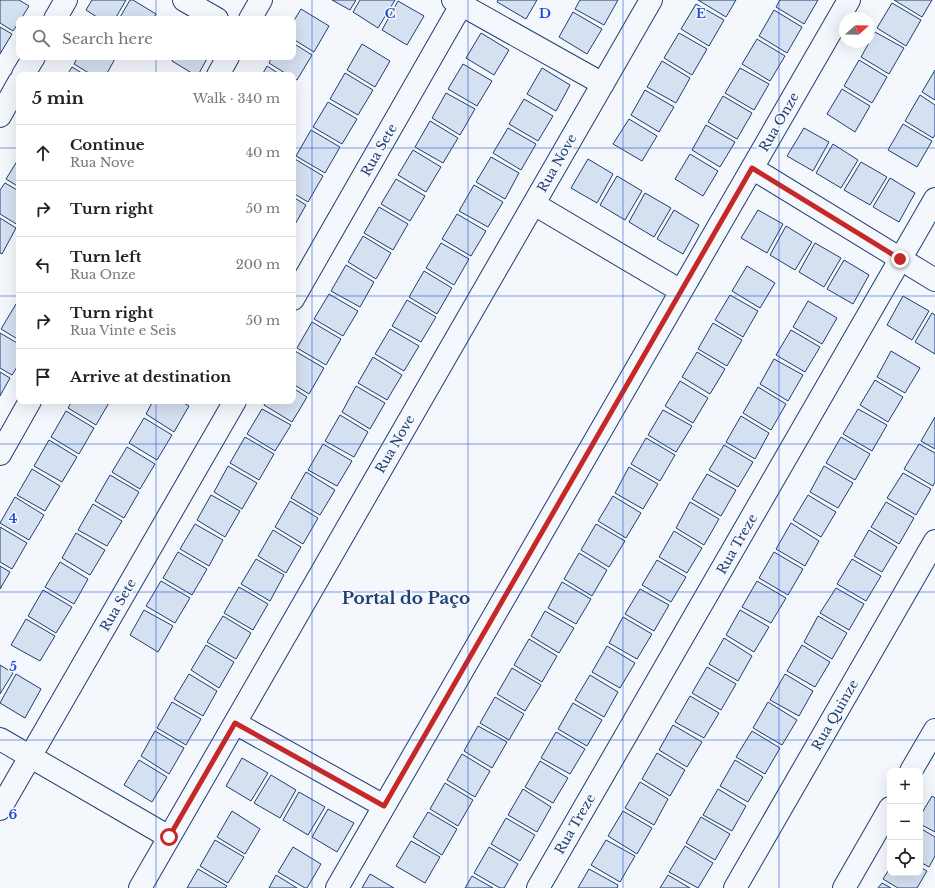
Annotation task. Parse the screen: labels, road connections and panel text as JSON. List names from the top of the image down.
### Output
{
  "streets": {
    "street": [
      "Rua Onze",
      "Rua Sete",
      "Rua Nove",
      "Rua Treze",
      "Rua Quinze"
    ]
  },
  "districts": ["Portal do Paço"],
  "north": "right",
  "page": {
    "search": "Search here",
    "heading": ["5 min", "Walk · 340 m"],
    "list": [
      ["Continue", "Rua Nove", "40 m"],
      ["Turn right", "50 m"],
      ["Turn left", "Rua Onze", "200 m"],
      ["Turn right", "Rua Vinte e Seis", "50 m"],
      "Arrive at destination"
    ],
    "map_buttons": ["+", "−"]
  },
  "grid": {
    "columns": ["C", "D", "E"],
    "rows": ["4", "5", "6"]
  }
}
